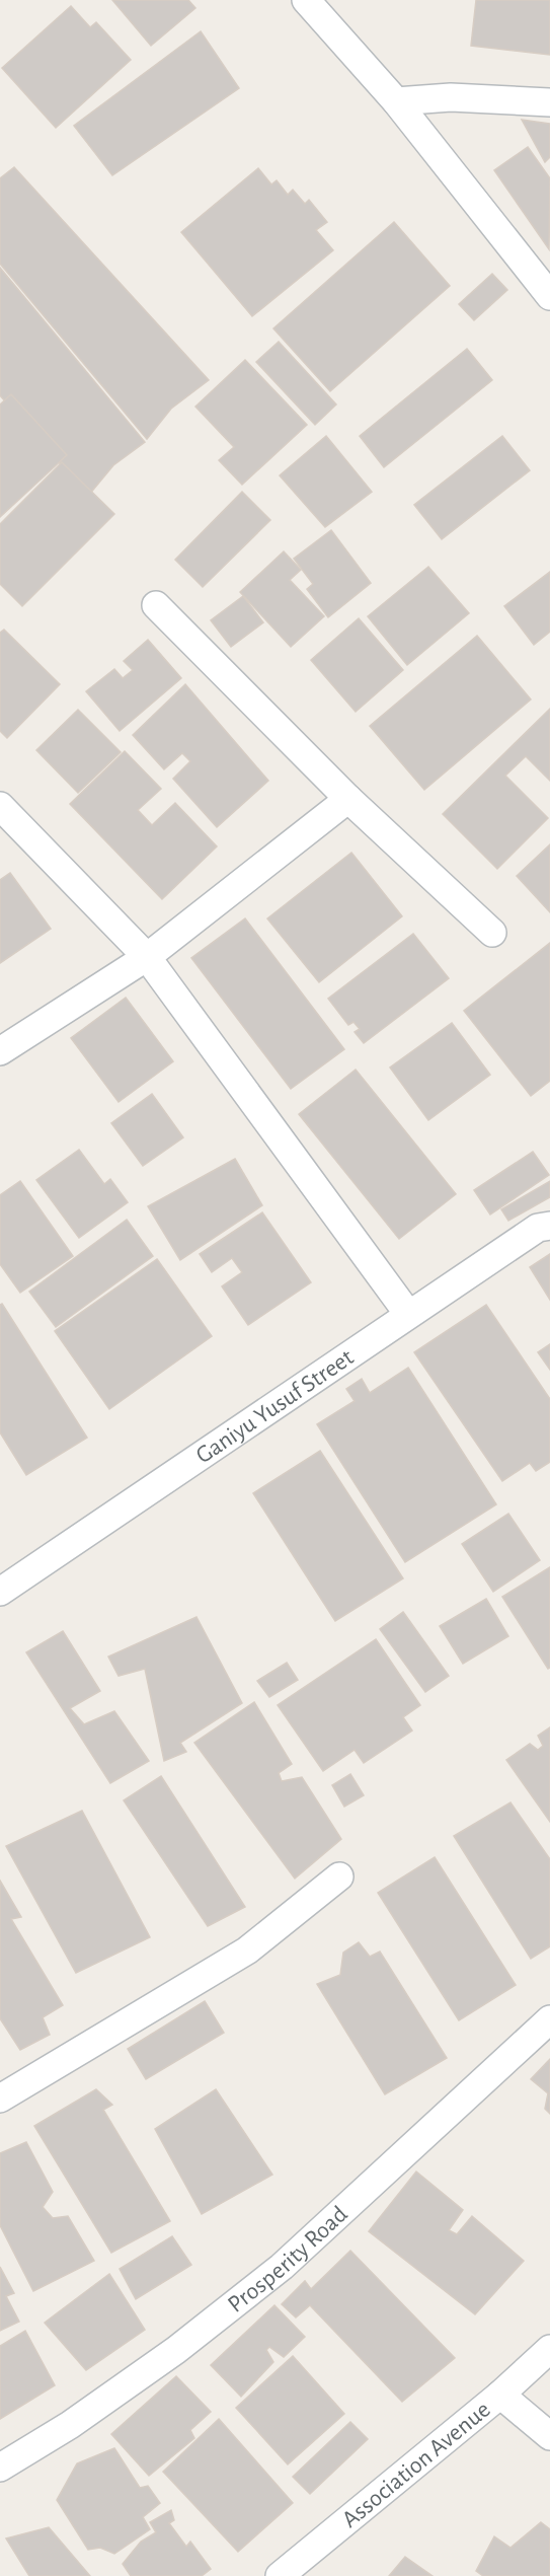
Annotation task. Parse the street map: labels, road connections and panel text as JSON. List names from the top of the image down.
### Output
{
  "streets": {
    "street": ["Ganiyu Yusuf Street", "Prosperity Road", "Association Avenue"]
  }
}
